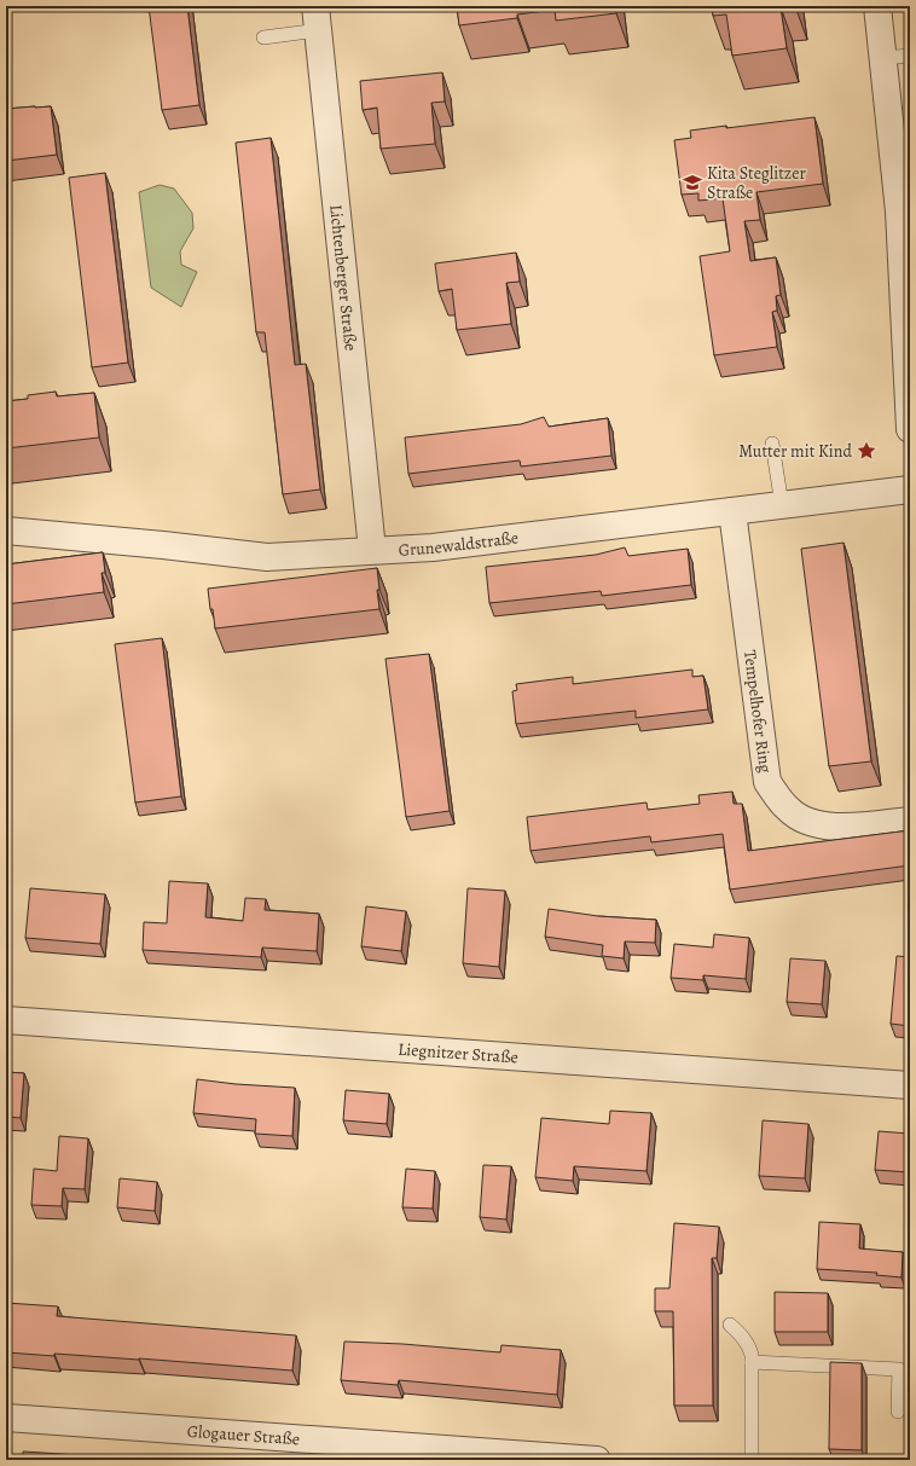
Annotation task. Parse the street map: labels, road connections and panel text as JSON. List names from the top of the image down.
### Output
{
  "streets": {
    "street": [
      "Lichtenberger Straße",
      "Grunewaldstraße",
      "Tempelhofer Ring",
      "Liegnitzer Straße",
      "Glogauer Straße"
    ]
  },
  "crossings": [
    ["Lichtenberger Straße", "Grunewaldstraße"],
    ["Grunewaldstraße", "Tempelhofer Ring"]
  ],
  "places": {
    "school or university": ["Kita Steglitzer Straße"],
    "place": ["Mutter mit Kind"]
  }
}
